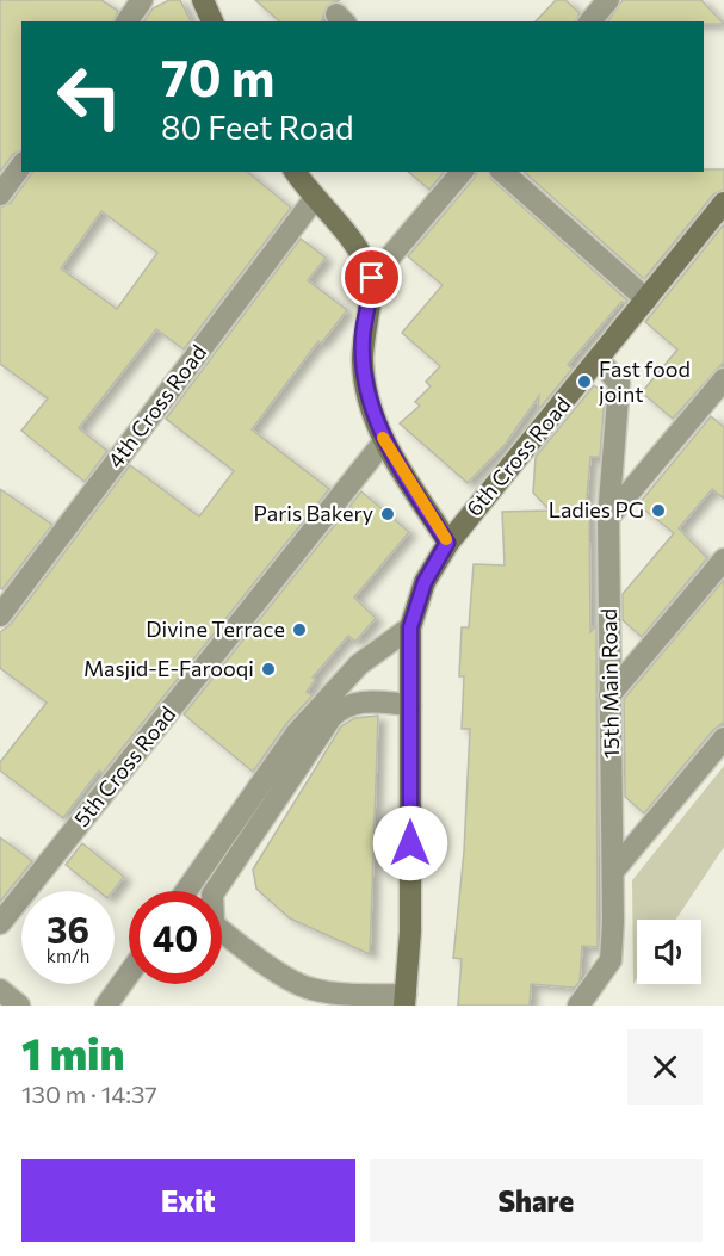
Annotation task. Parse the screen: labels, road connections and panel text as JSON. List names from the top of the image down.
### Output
{
  "streets": {
    "street": [
      "4th Cross Road",
      "6th Cross Road",
      "15th Main Road",
      "5th Cross Road"
    ]
  },
  "crossings": [
    ["6th Cross Road", "15th Main Road"]
  ],
  "places": [
    "Fast food joint",
    "Ladies PG",
    "Paris Bakery",
    "Divine Terrace",
    "Masjid-E-Farooqi"
  ],
  "page": {
    "turn": ["70 m", "80 Feet Road"],
    "speed": "36 km/h",
    "limit": "40",
    "heading": ["1 min", "130 m · 14:37"],
    "buttons": ["Exit", "Share"]
  }
}
